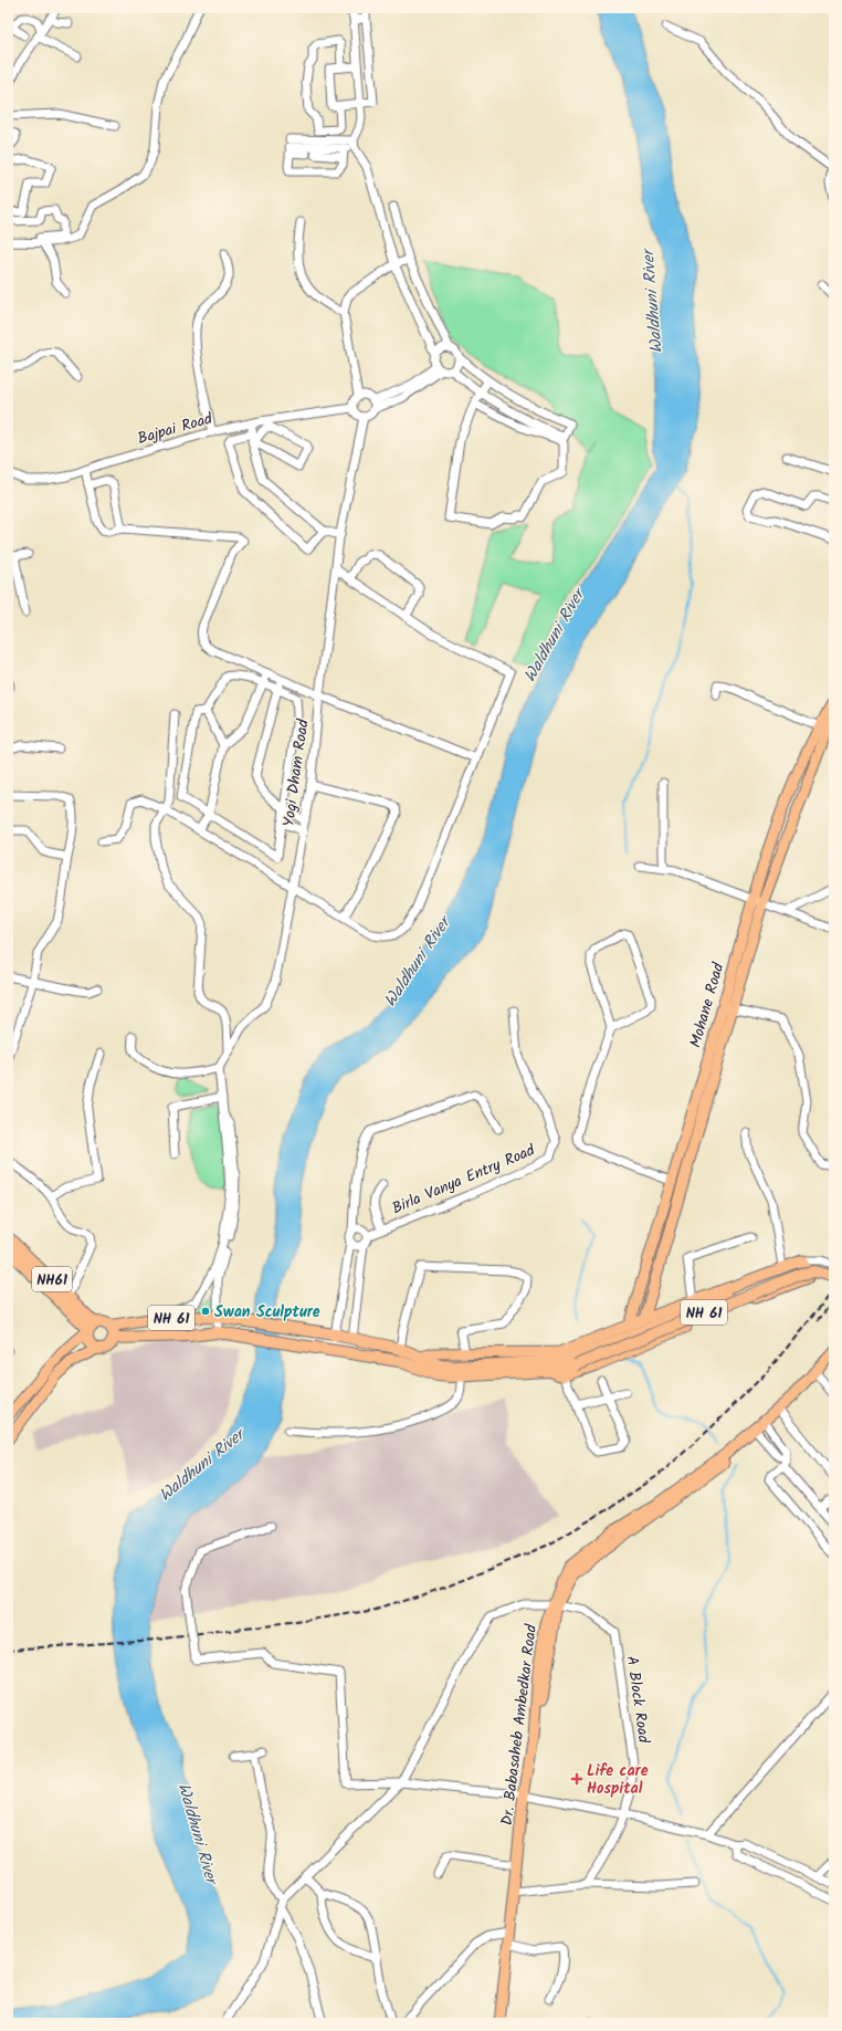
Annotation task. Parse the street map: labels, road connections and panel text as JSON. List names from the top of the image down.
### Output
{
  "streets": {
    "highway": ["NH61", "NH 61"],
    "main road": ["Mohane Road", "Dr. Babasaheb Ambedkar Road"],
    "street": [
      "Bajpai Road",
      "Yogi Dham Road",
      "Birla Vanya Entry Road",
      "A Block Road"
    ]
  },
  "crossings": [
    ["Bajpai Road", "Yogi Dham Road"],
    ["NH61", "NH 61"],
    ["A Block Road", "Dr. Babasaheb Ambedkar Road"]
  ],
  "water": ["Waldhuni River"],
  "places": {
    "other": ["Swan Sculpture"],
    "health": ["Life care Hospital"]
  }
}
